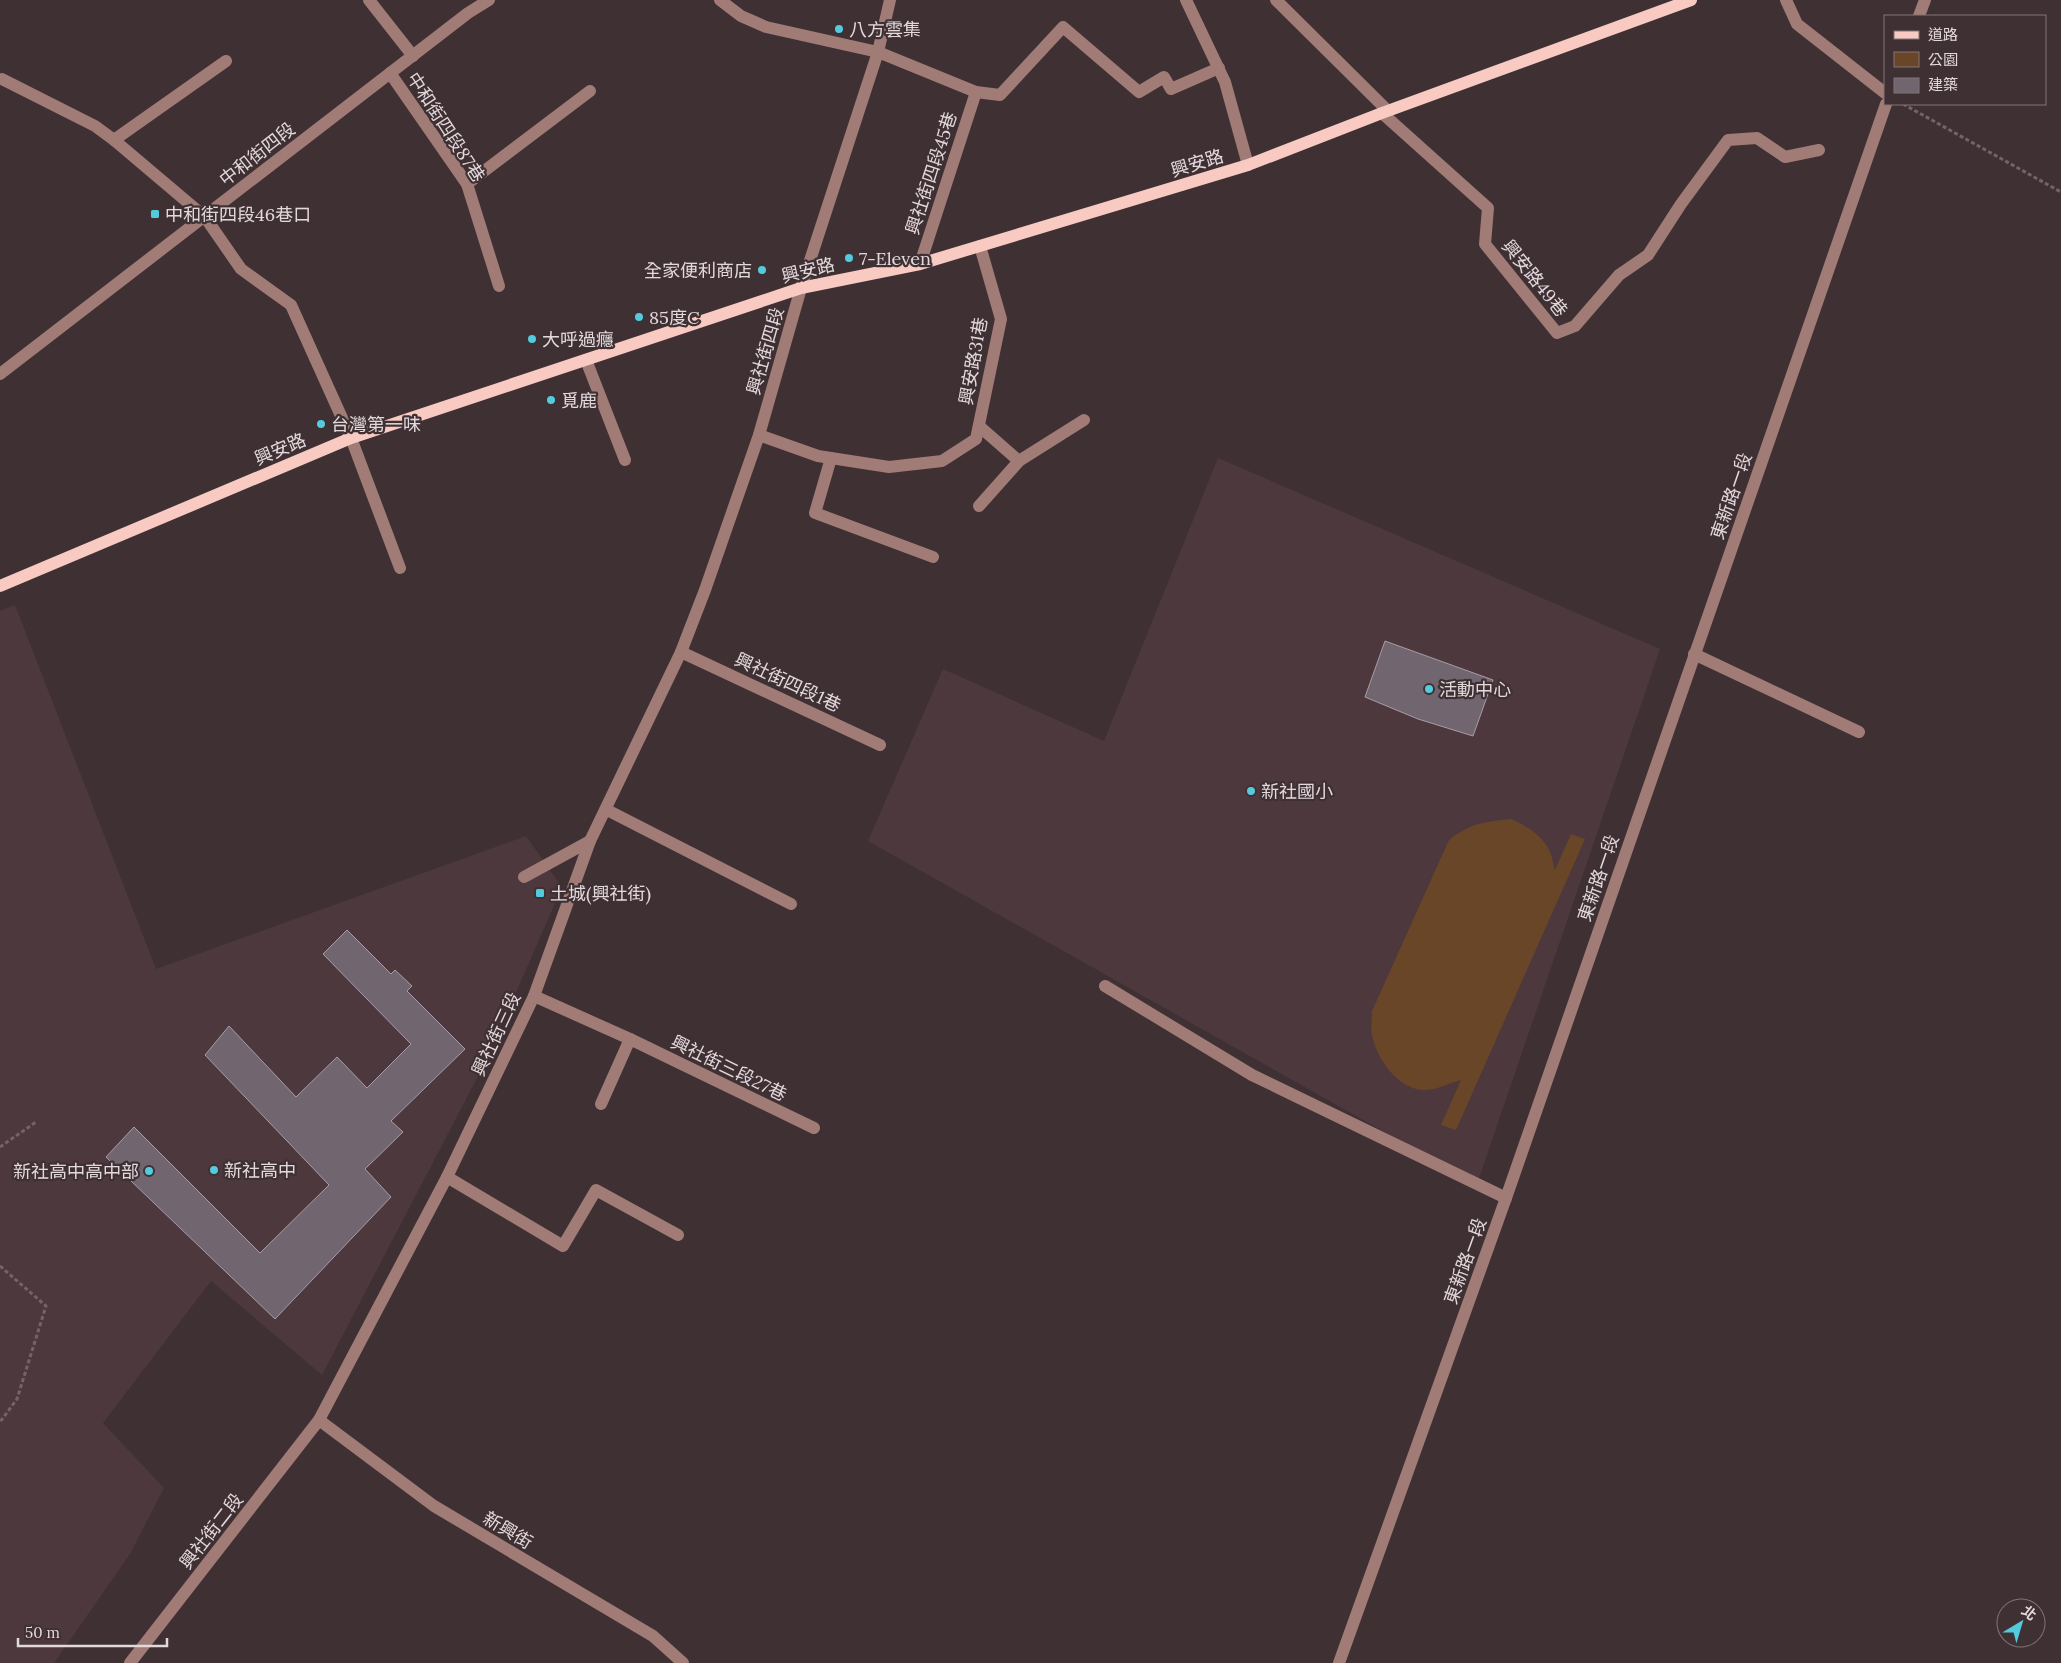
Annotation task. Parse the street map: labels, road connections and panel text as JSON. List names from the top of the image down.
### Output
{
  "streets": {
    "main road": ["興安路"],
    "street": [
      "中和街四段87巷",
      "中和街四段",
      "興社街四段45巷",
      "興安路49巷",
      "興社街四段",
      "興安路31巷",
      "東新路一段",
      "興社街四段1巷",
      "興社街三段",
      "興社街三段27巷",
      "新興街",
      "興社街二段"
    ]
  },
  "crossings": [
    ["中和街四段87巷", "中和街四段"],
    ["興安路", "興社街四段45巷"],
    ["興安路", "興安路49巷"],
    ["興安路", "興社街四段"],
    ["興安路", "興安路31巷"],
    ["興社街四段", "興安路31巷"],
    ["興社街四段", "興社街四段1巷"],
    ["興社街四段", "興社街三段"],
    ["興社街四段1巷", "興社街三段"],
    ["興社街三段", "興社街三段27巷"],
    ["興社街三段", "新興街"],
    ["興社街三段", "興社街二段"],
    ["新興街", "興社街二段"]
  ],
  "places": {
    "other": [
      "八方雲集",
      "7-Eleven",
      "全家便利商店",
      "85度C",
      "大呼過癮",
      "覓鹿",
      "台灣第一味",
      "活動中心",
      "新社國小",
      "新社高中",
      "新社高中高中部"
    ],
    "transit": ["中和街四段46巷口", "土城(興社街)"]
  },
  "legend": ["道路", "公園", "建築"],
  "scale_bar": "50 m",
  "north": "top right"
}
